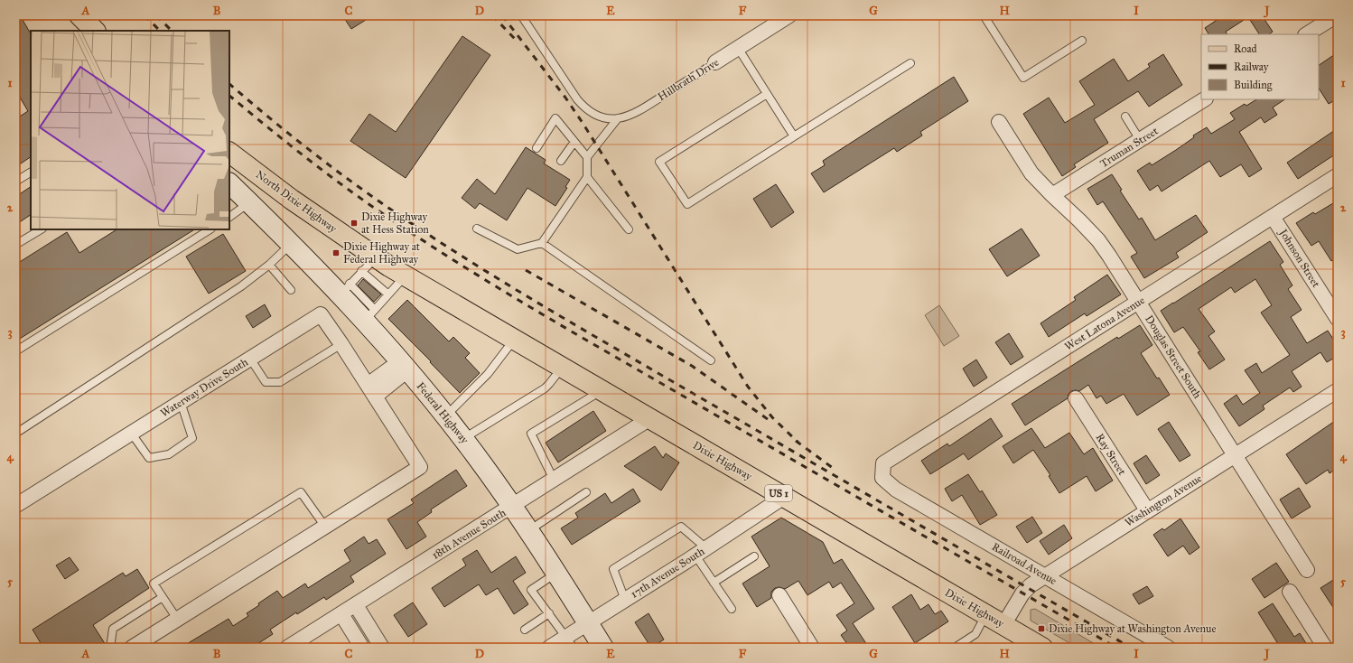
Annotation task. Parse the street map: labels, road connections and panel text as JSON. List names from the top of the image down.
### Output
{
  "streets": {
    "main road": [
      "North Dixie Highway",
      "Federal Highway",
      "Dixie Highway",
      "US 1"
    ],
    "street": [
      "Hillbrath Drive",
      "Truman Street",
      "Johnson Street",
      "West Latona Avenue",
      "Douglas Street South",
      "Waterway Drive South",
      "Ray Street",
      "Washington Avenue",
      "18th Avenue South",
      "Railroad Avenue",
      "17th Avenue South"
    ]
  },
  "crossings": [
    ["Truman Street", "Douglas Street South"],
    ["North Dixie Highway", "Federal Highway"],
    ["North Dixie Highway", "Dixie Highway"],
    ["Johnson Street", "West Latona Avenue"],
    ["West Latona Avenue", "Douglas Street South"],
    ["West Latona Avenue", "Railroad Avenue"],
    ["Douglas Street South", "Washington Avenue"],
    ["Federal Highway", "18th Avenue South"],
    ["Federal Highway", "17th Avenue South"],
    ["Ray Street", "Washington Avenue"],
    ["Dixie Highway", "Washington Avenue"],
    ["Dixie Highway", "18th Avenue South"],
    ["Dixie Highway", "17th Avenue South"],
    ["Washington Avenue", "Railroad Avenue"]
  ],
  "places": {
    "transit": ["Dixie Highway at Hess Station", "Dixie Highway at Federal Highway", "Dixie Highway at Washington Avenue"]
  },
  "legend": ["Road", "Railway", "Building"],
  "grid": {
    "columns": [
      "A",
      "B",
      "C",
      "D",
      "E",
      "F",
      "G",
      "H",
      "I",
      "J"
    ],
    "rows": [
      "1",
      "2",
      "3",
      "4",
      "5"
    ]
  }
}
